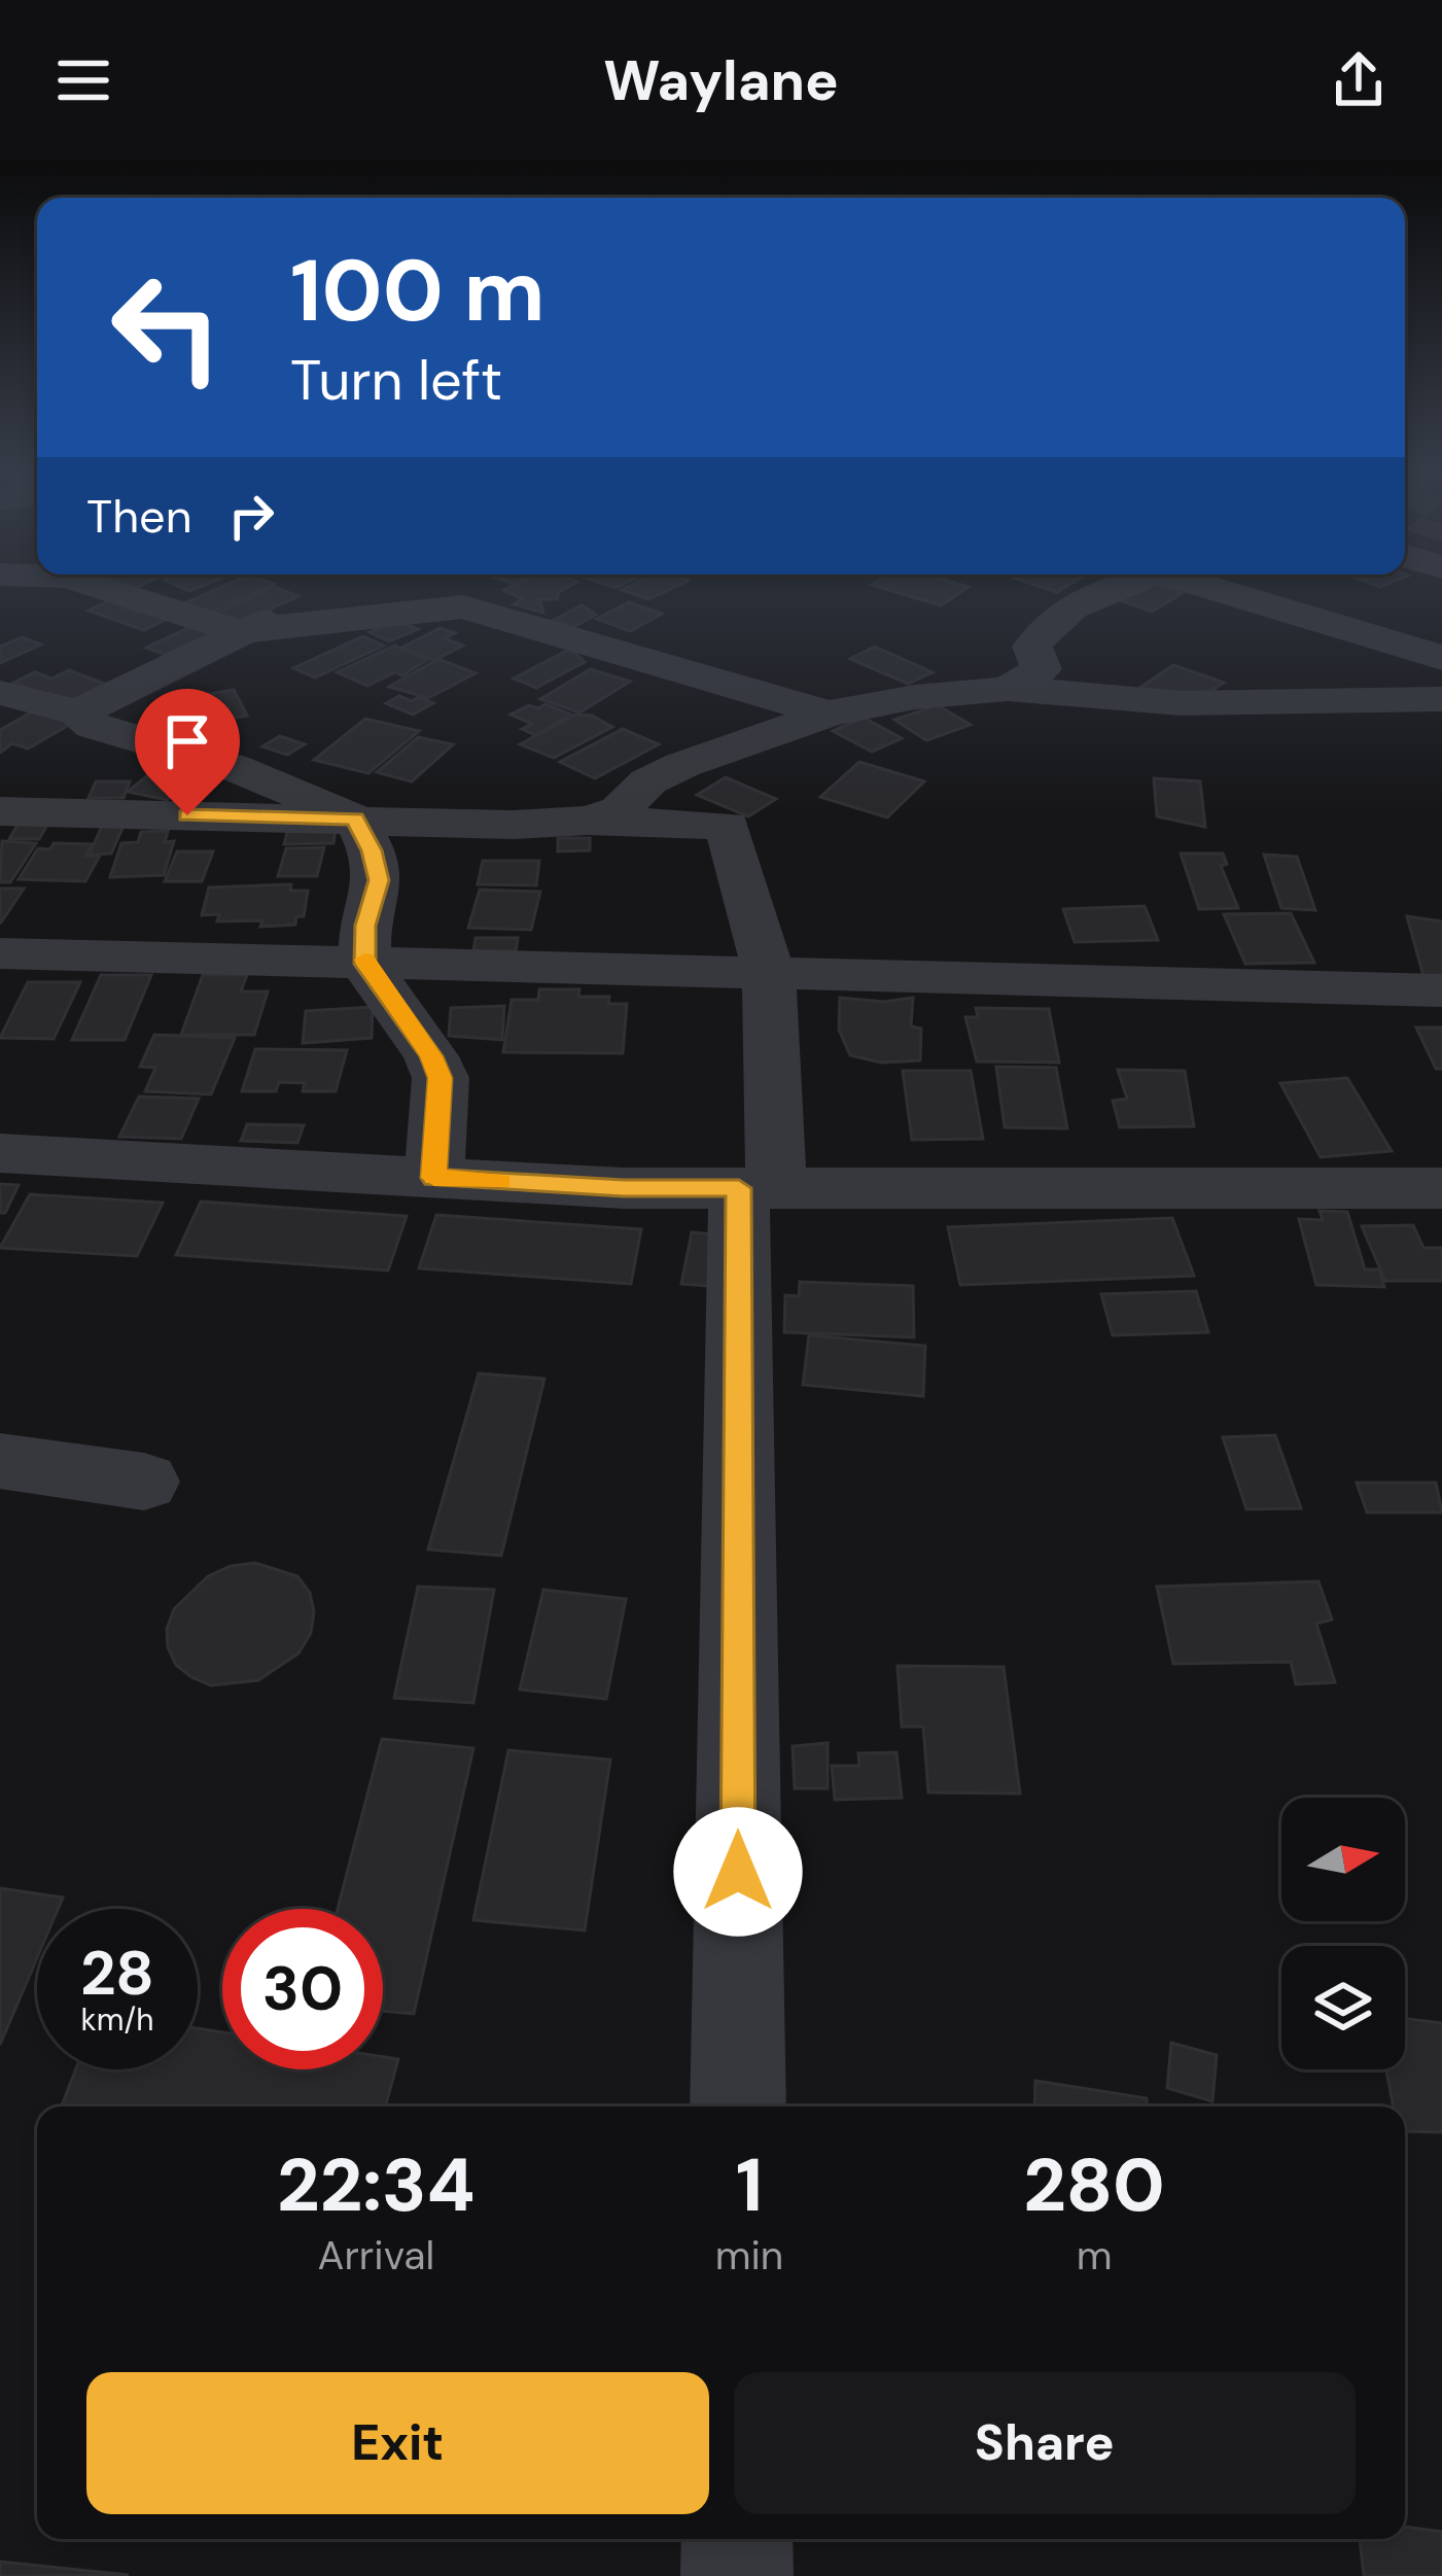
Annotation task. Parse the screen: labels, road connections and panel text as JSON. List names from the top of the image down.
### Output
{
  "north": "right",
  "page": {
    "header": "Waylane",
    "turn": ["100 m", "Turn left"],
    "then": "Then",
    "speed": "28 km/h",
    "limit": "30",
    "eta": [
      "22:34",
      "Arrival",
      "1",
      "min",
      "280",
      "m"
    ],
    "buttons": ["Exit", "Share"]
  }
}
